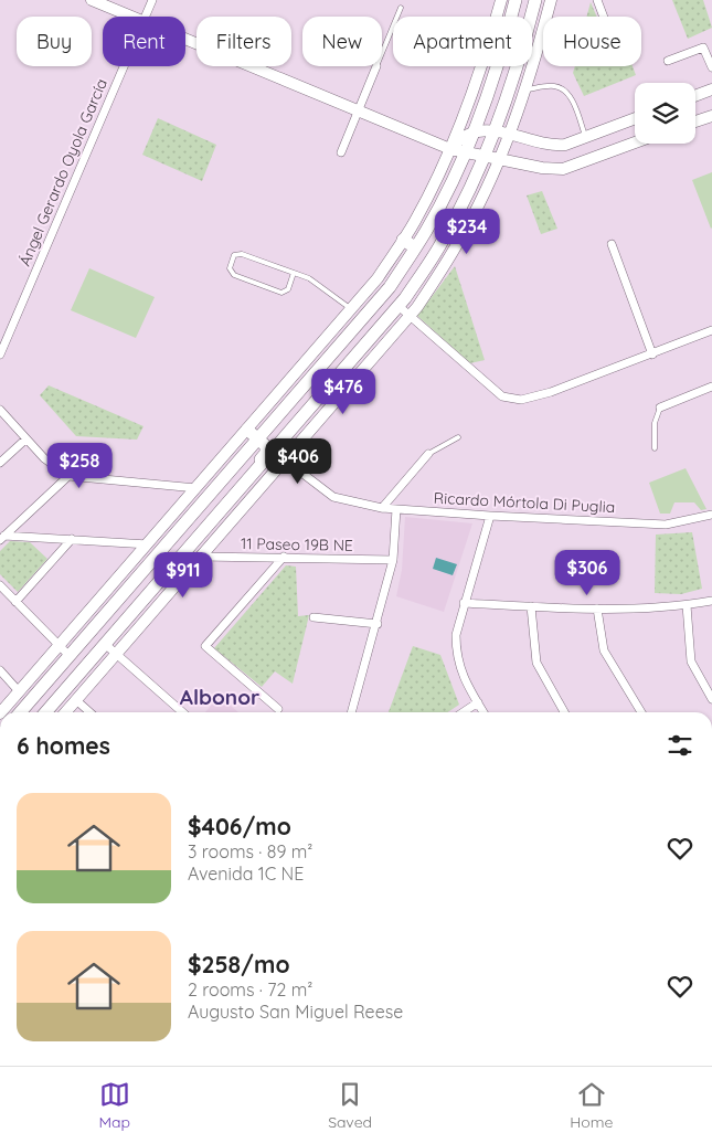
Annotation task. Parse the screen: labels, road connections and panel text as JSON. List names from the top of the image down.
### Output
{
  "streets": {
    "street": ["Ángel Gerardo Oyola García", "Ricardo Mórtola Di Puglia", "11 Paseo 19B NE"]
  },
  "districts": ["Albonor"],
  "page": {
    "chip": [
      "Buy",
      "Rent",
      "Filters",
      "New",
      "Apartment",
      "House"
    ],
    "price": [
      "$234",
      "$476",
      "$406",
      "$258",
      "$306",
      "$911"
    ],
    "heading": "6 homes",
    "list": [
      {
        "name": "$406/mo",
        "note": "3 rooms · 89 m² · Avenida 1C NE"
      },
      {
        "name": "$258/mo",
        "note": "2 rooms · 72 m² · Augusto San Miguel Reese"
      }
    ],
    "tabs": ["Map", "Saved", "Home"]
  }
}
